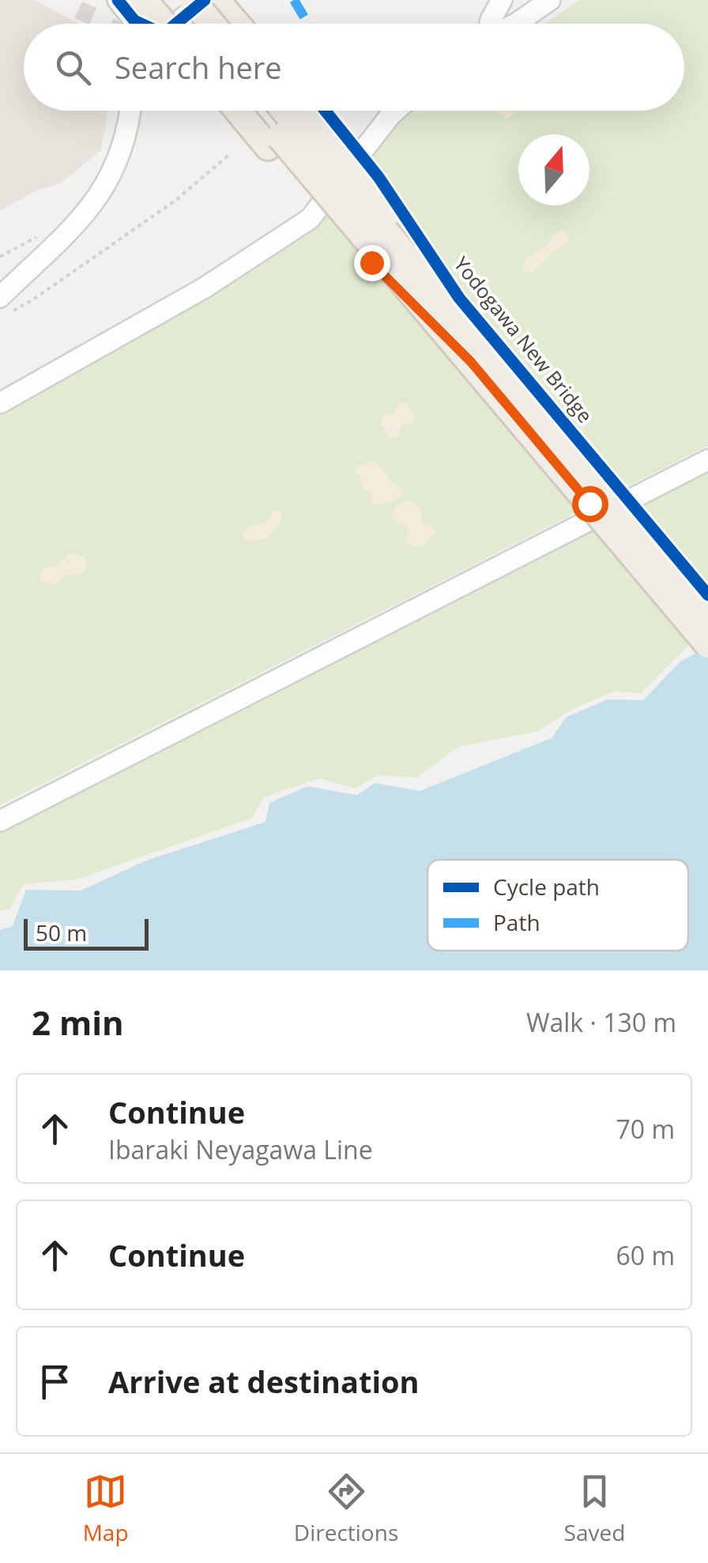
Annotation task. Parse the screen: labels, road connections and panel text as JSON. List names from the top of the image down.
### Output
{
  "streets": {
    "cycle path": ["Yodogawa New Bridge"]
  },
  "legend": ["Cycle path", "Path"],
  "scale_bar": "50 m",
  "north": "top",
  "page": {
    "search": "Search here",
    "scale": "50 m",
    "heading": ["2 min", "Walk · 130 m"],
    "list": [
      ["Continue", "Ibaraki Neyagawa Line", "70 m"],
      ["Continue", "60 m"],
      "Arrive at destination"
    ],
    "nav": ["Map", "Directions", "Saved"]
  }
}
